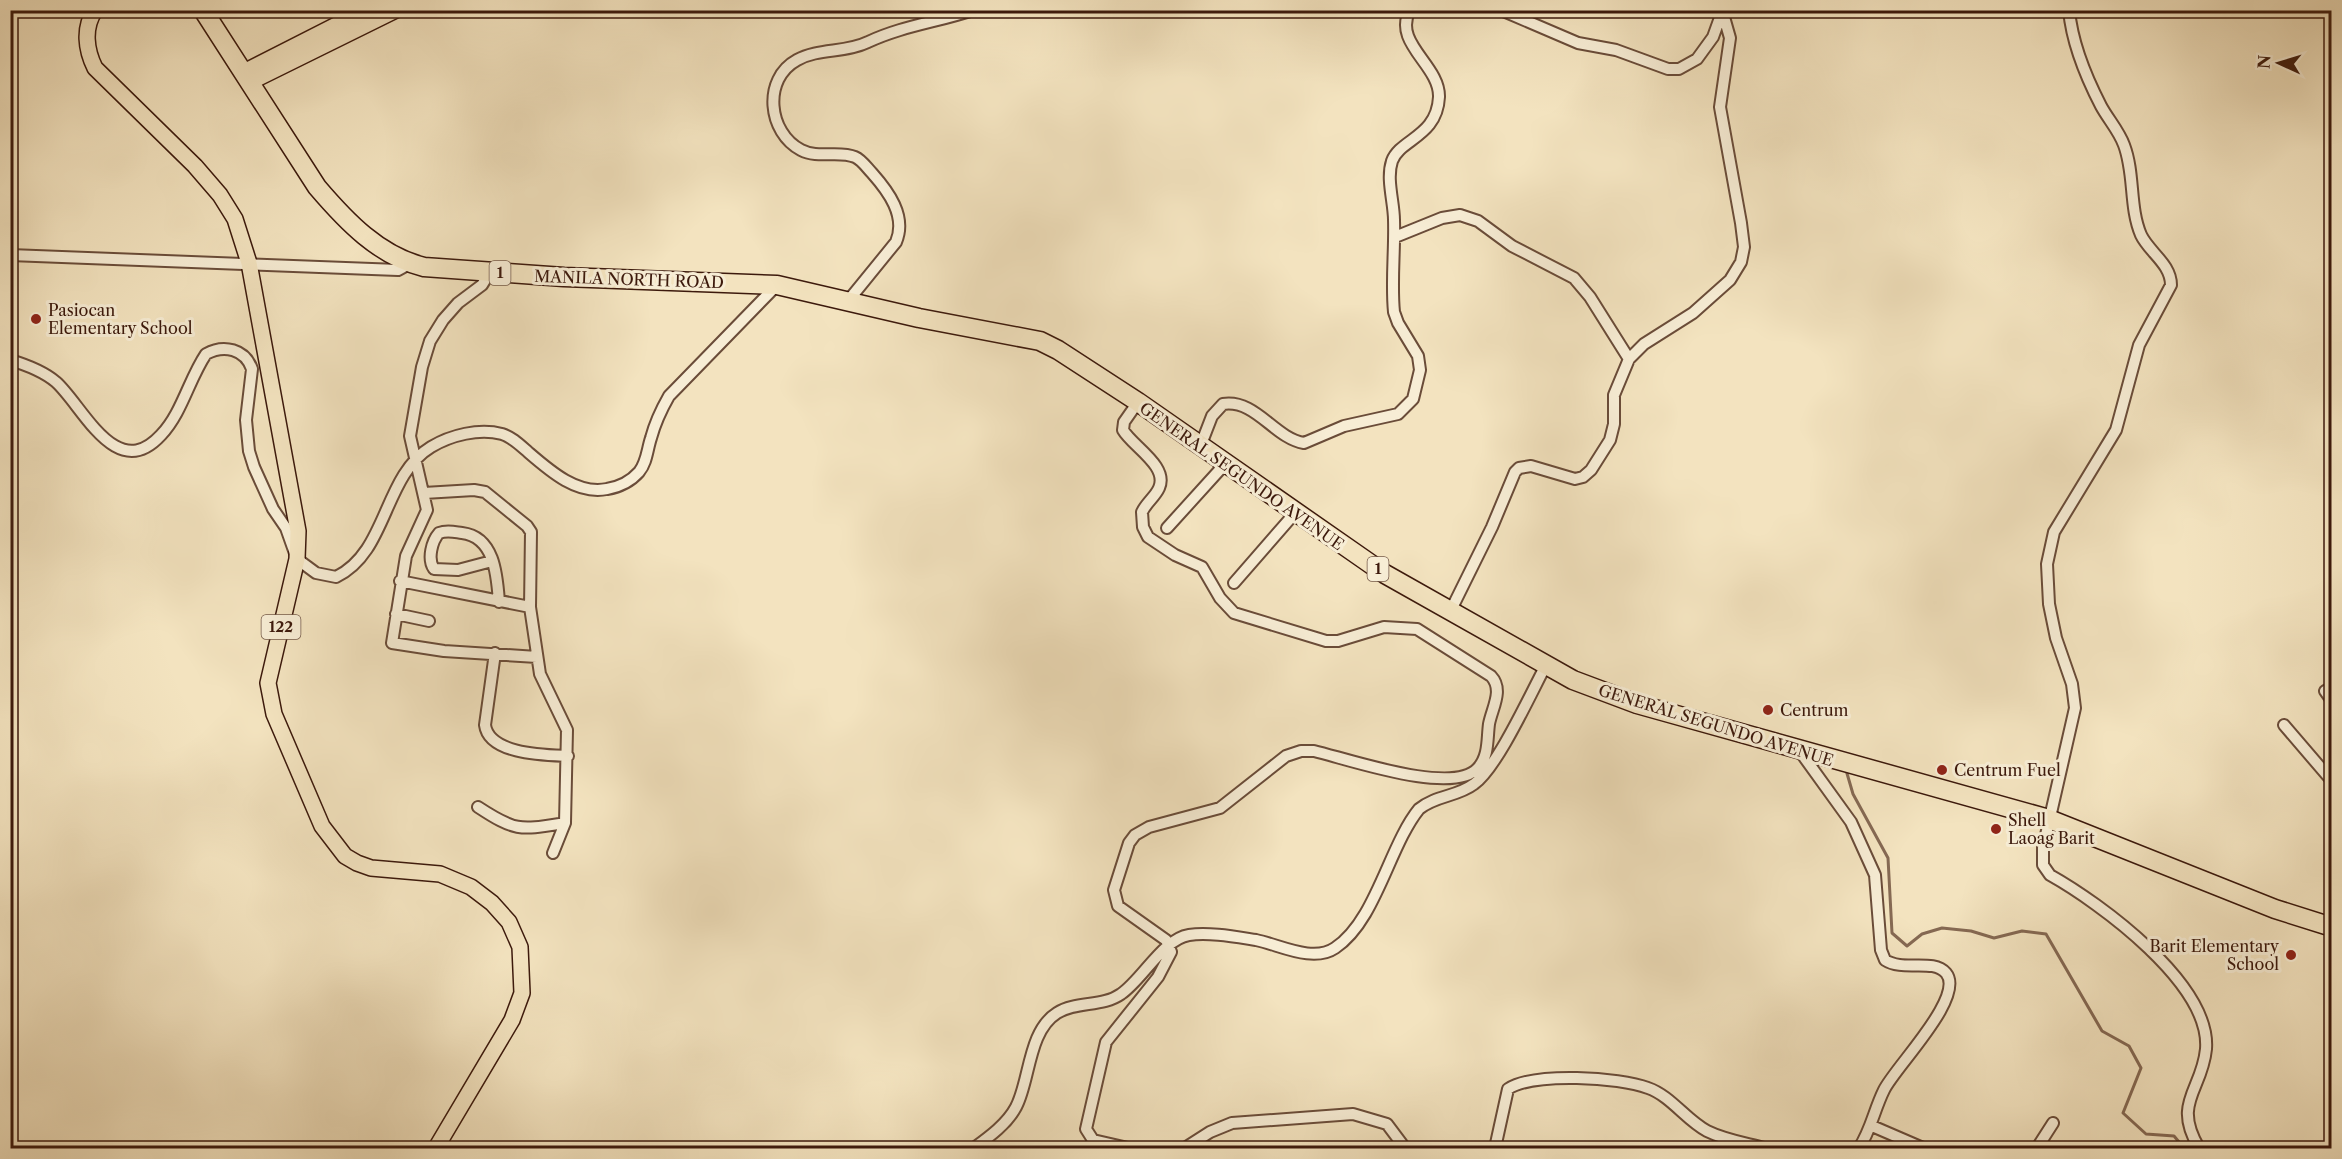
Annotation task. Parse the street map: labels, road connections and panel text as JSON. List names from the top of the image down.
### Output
{
  "streets": {
    "highway": ["1", "MANILA NORTH ROAD", "GENERAL SEGUNDO AVENUE"],
    "main road": ["122"]
  },
  "crossings": [
    ["MANILA NORTH ROAD", "GENERAL SEGUNDO AVENUE"]
  ],
  "places": [
    "Pasiocan Elementary School",
    "Centrum",
    "Centrum Fuel",
    "Shell Laoag Barit",
    "Barit Elementary School"
  ],
  "north": "left"
}
